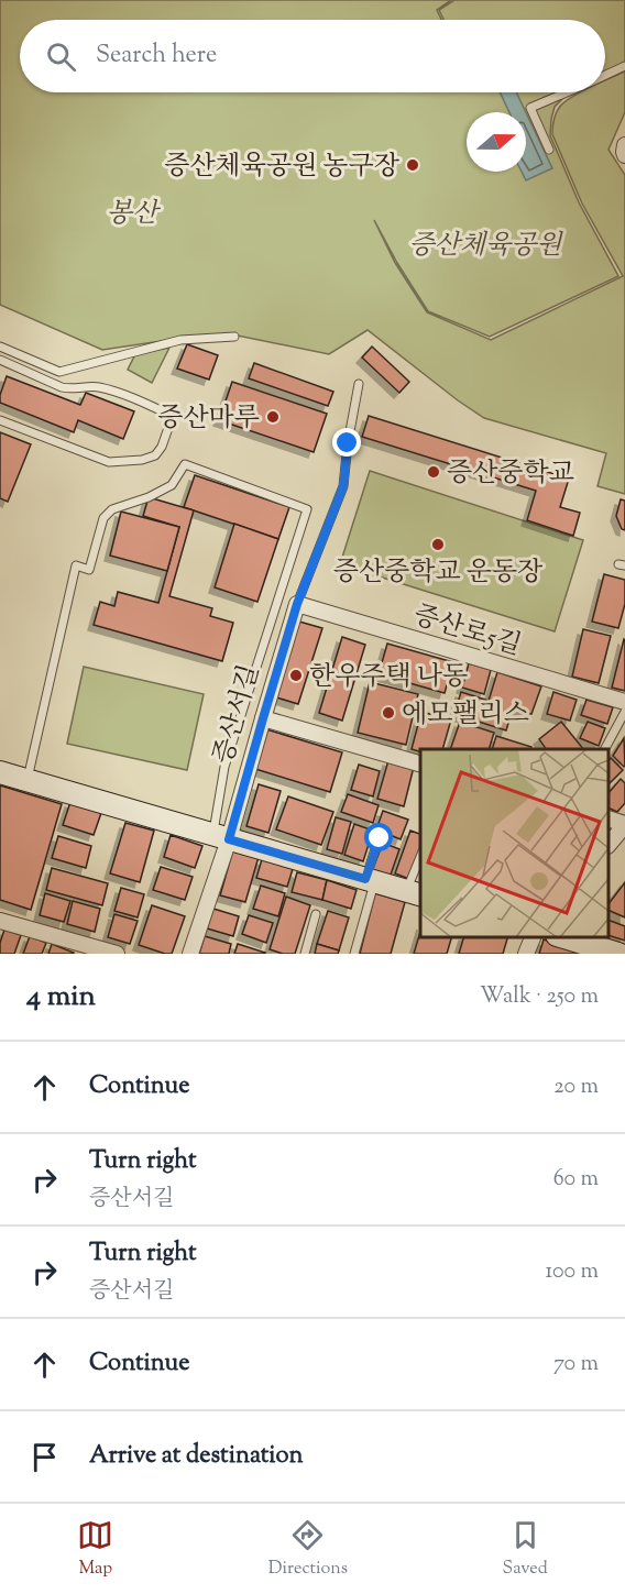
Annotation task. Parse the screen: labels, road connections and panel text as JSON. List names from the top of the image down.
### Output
{
  "streets": {
    "street": ["증산로5길", "증산서길"]
  },
  "crossings": [
    ["증산로5길", "증산서길"]
  ],
  "parks": ["봉산", "증산체육공원"],
  "places": [
    "증산체육공원 농구장",
    "증산마루",
    "증산중학교",
    "증산중학교 운동장",
    "한우주택 나동",
    "에모팰리스"
  ],
  "north": "right",
  "page": {
    "search": "Search here",
    "heading": ["4 min", "Walk · 250 m"],
    "list": [
      ["Continue", "20 m"],
      ["Turn right", "증산서길", "60 m"],
      ["Turn right", "증산서길", "100 m"],
      ["Continue", "70 m"],
      "Arrive at destination"
    ],
    "nav": ["Map", "Directions", "Saved"]
  }
}
